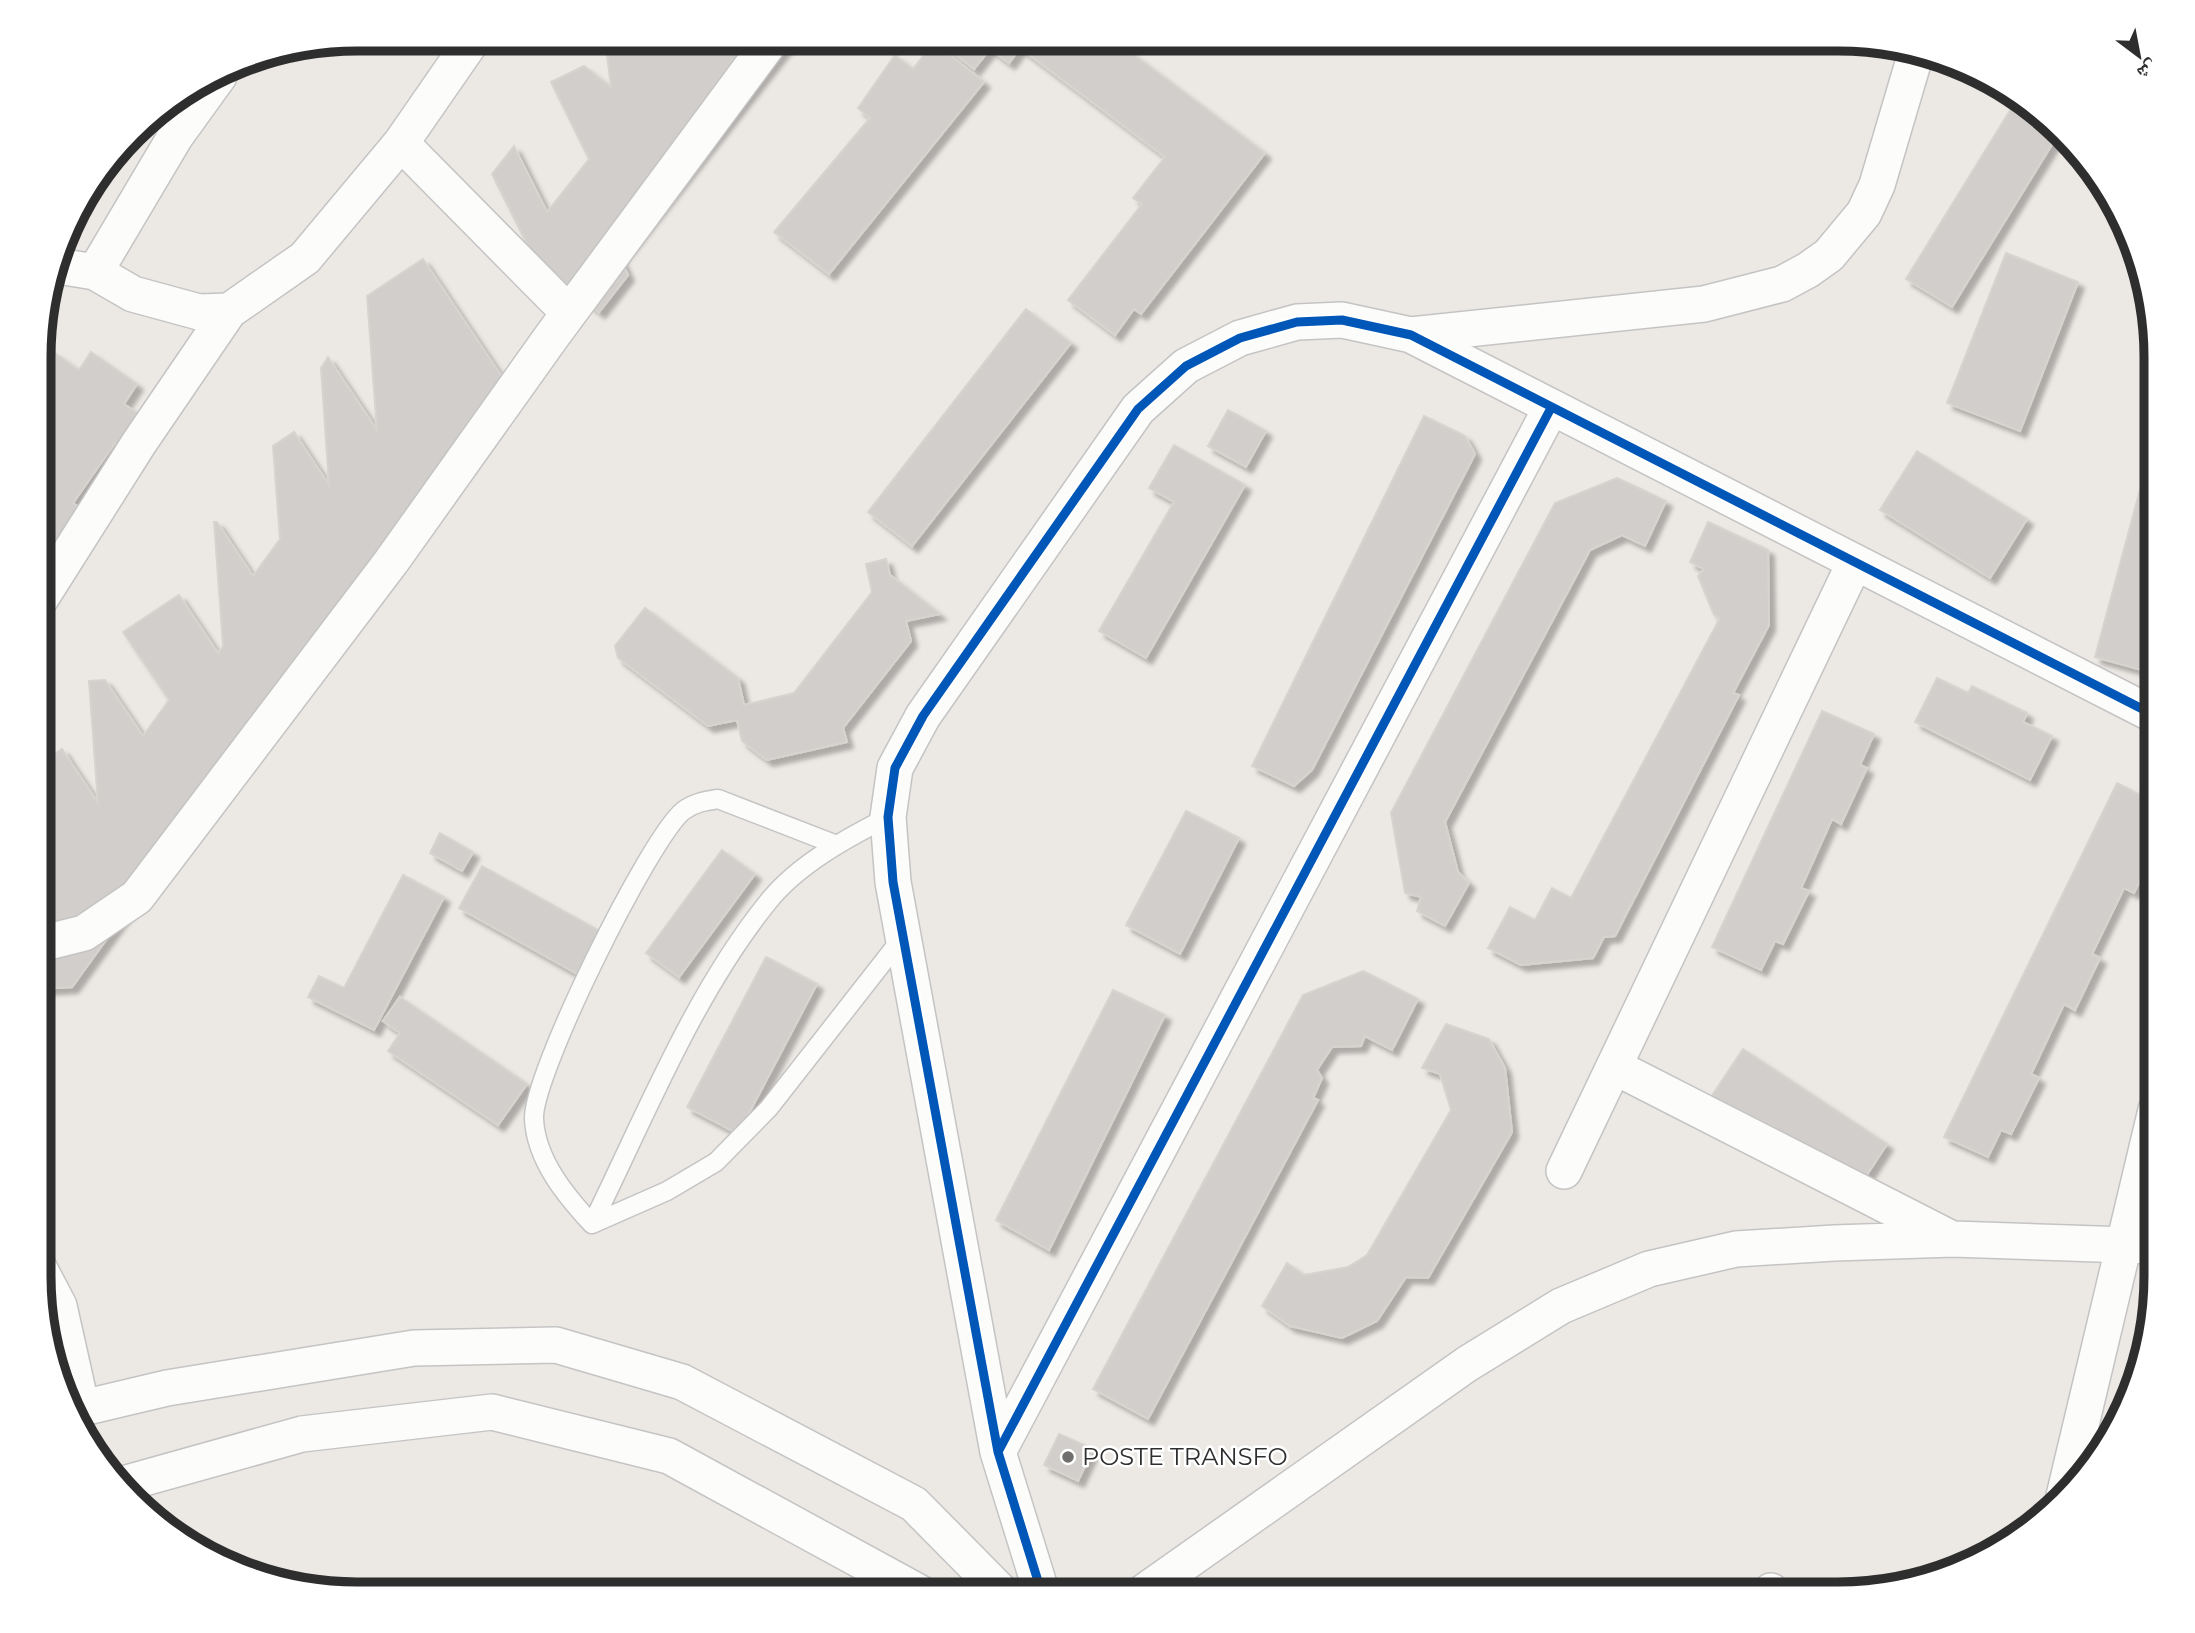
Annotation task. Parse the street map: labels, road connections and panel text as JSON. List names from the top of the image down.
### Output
{
  "places": ["POSTE TRANSFO"],
  "north": "bottom right"
}
